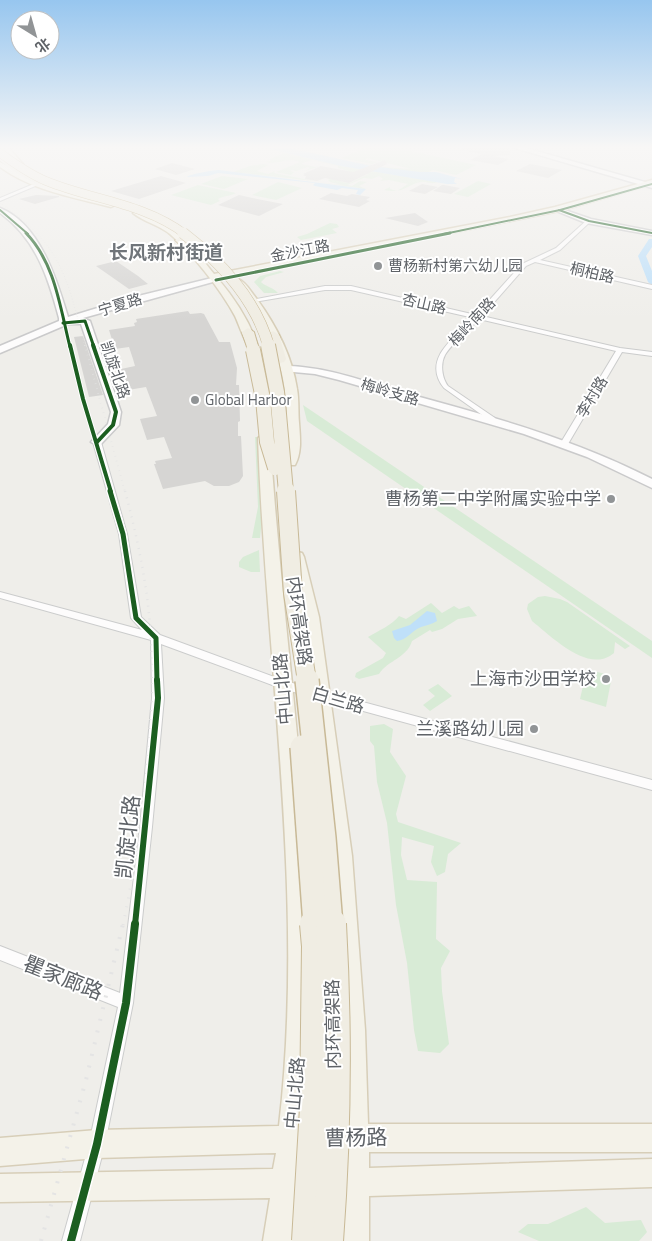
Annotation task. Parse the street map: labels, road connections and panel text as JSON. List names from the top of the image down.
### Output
{
  "streets": {
    "highway": ["内环高架路"],
    "main road": ["金沙江路", "中山北路", "曹杨路"],
    "street": [
      "桐柏路",
      "杏山路",
      "宁夏路",
      "梅岭南路",
      "凯旋北路",
      "梅岭支路",
      "李村路",
      "白兰路",
      "瞿家廊路"
    ]
  },
  "crossings": [
    ["金沙江路", "宁夏路"],
    ["金沙江路", "中山北路"],
    ["桐柏路", "梅岭南路"],
    ["杏山路", "梅岭南路"],
    ["杏山路", "李村路"],
    ["杏山路", "中山北路"],
    ["宁夏路", "凯旋北路"],
    ["宁夏路", "中山北路"],
    ["梅岭南路", "梅岭支路"],
    ["梅岭南路", "李村路"],
    ["凯旋北路", "白兰路"],
    ["凯旋北路", "瞿家廊路"],
    ["凯旋北路", "曹杨路"],
    ["梅岭支路", "中山北路"],
    ["内环高架路", "中山北路"],
    ["中山北路", "白兰路"],
    ["中山北路", "曹杨路"]
  ],
  "districts": ["长风新村街道"],
  "places": [
    "曹杨新村第六幼儿园",
    "Global Harbor",
    "曹杨第二中学附属实验中学",
    "上海市沙田学校",
    "兰溪路幼儿园"
  ],
  "north": "bottom right"
}
